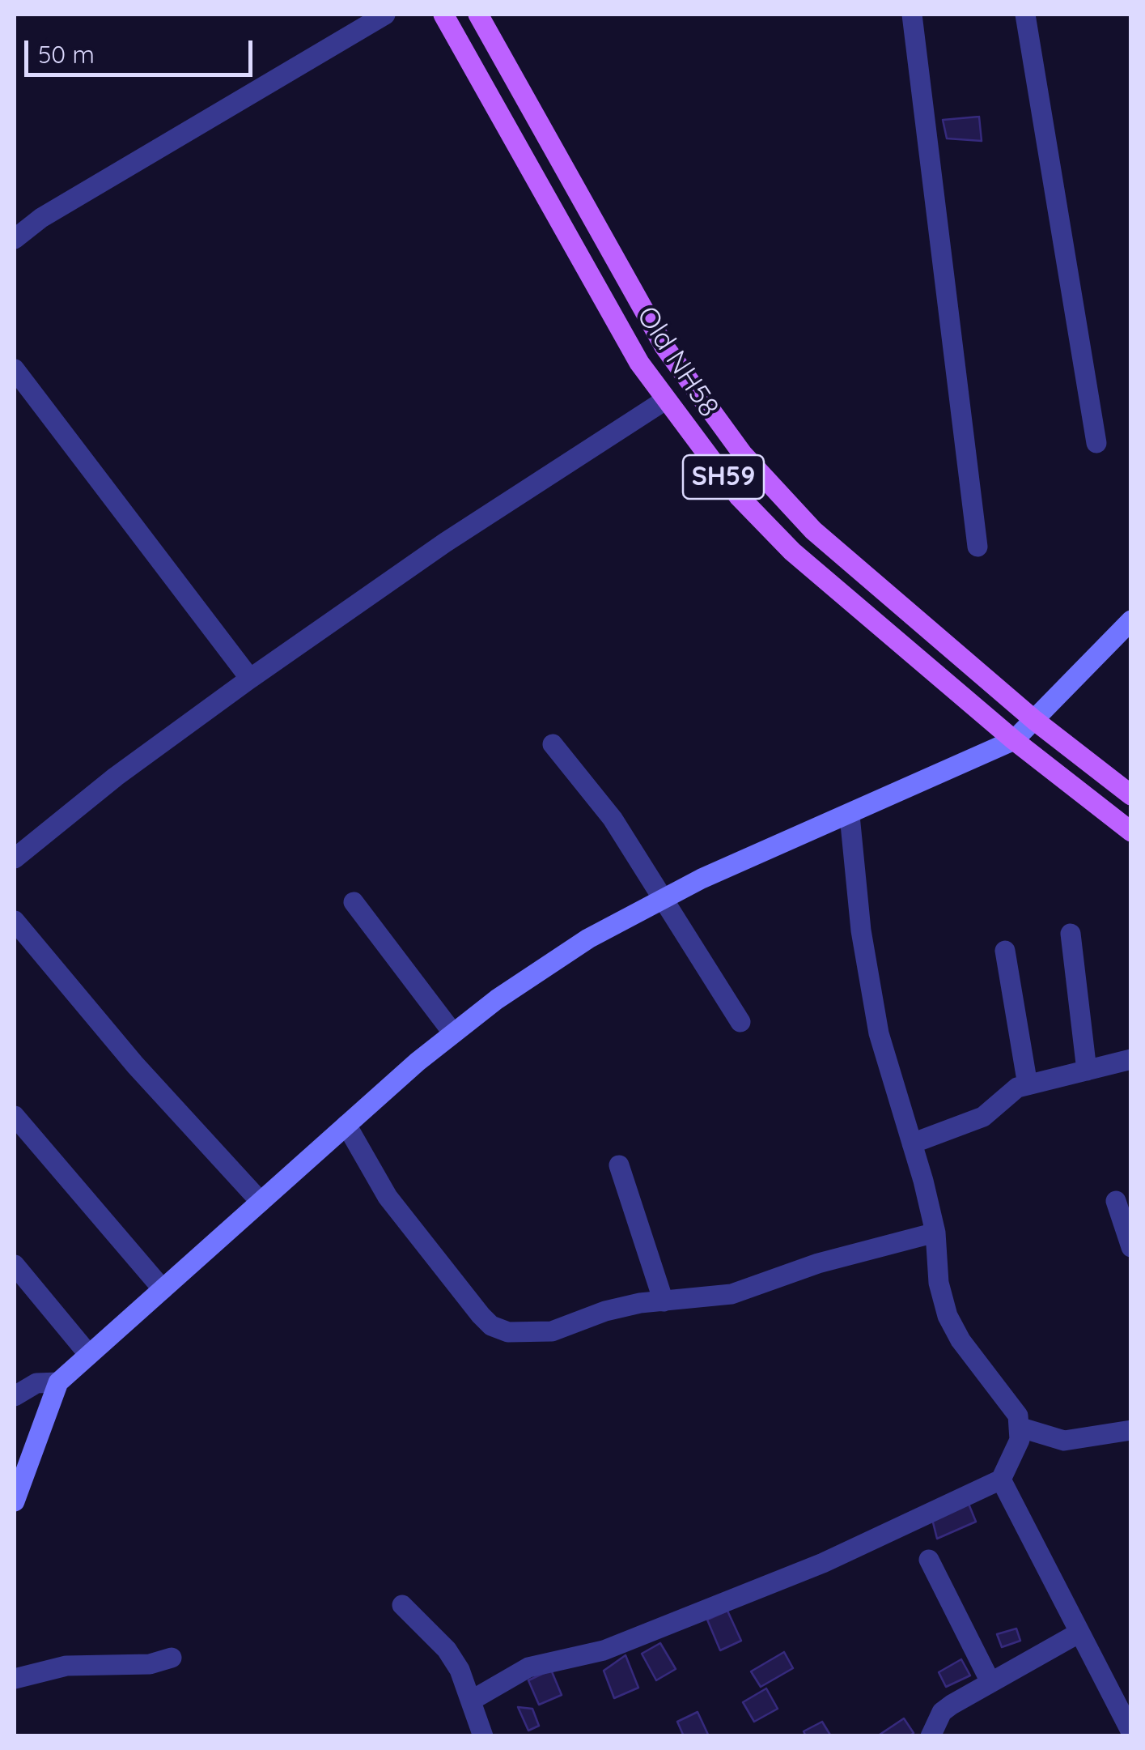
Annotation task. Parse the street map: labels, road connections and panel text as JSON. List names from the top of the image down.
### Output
{
  "streets": {
    "main road": ["Old NH58", "SH59"]
  },
  "scale_bar": "50 m"
}
